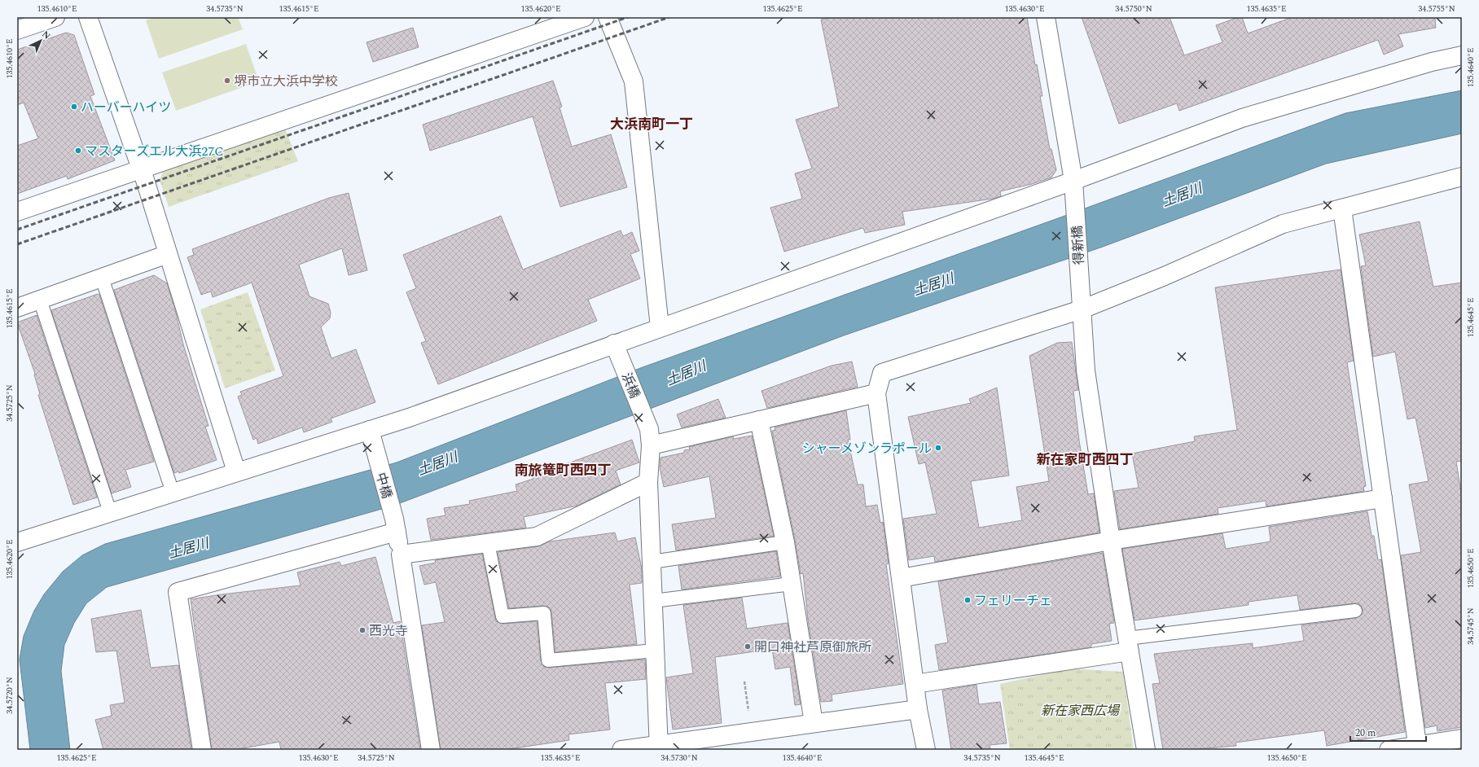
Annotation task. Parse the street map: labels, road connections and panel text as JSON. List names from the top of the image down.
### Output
{
  "streets": {
    "street": ["得新橋", "浜橋", "中橋"]
  },
  "districts": ["大浜南町一丁", "新在家町西四丁", "南旅篭町西四丁"],
  "water": ["土居川"],
  "parks": ["新在家西広場"],
  "places": [
    "堺市立大浜中学校",
    "ハーバーハイツ",
    "マスターズエル大浜27C",
    "シャーメゾンラポール",
    "フェリーチェ",
    "西光寺",
    "開口神社芦原御旅所"
  ],
  "scale_bar": "20 m",
  "north": "top right",
  "coordinates": [
    "135.4610°E",
    "34.5735°N",
    "135.4615°E",
    "135.4620°E",
    "135.4625°E",
    "135.4630°E",
    "34.5750°N",
    "135.4635°E",
    "34.5755°N",
    "135.4640°E",
    "135.4645°E",
    "34.5725°N",
    "135.4650°E",
    "34.5745°N",
    "34.5720°N",
    "34.5730°N"
  ]
}
